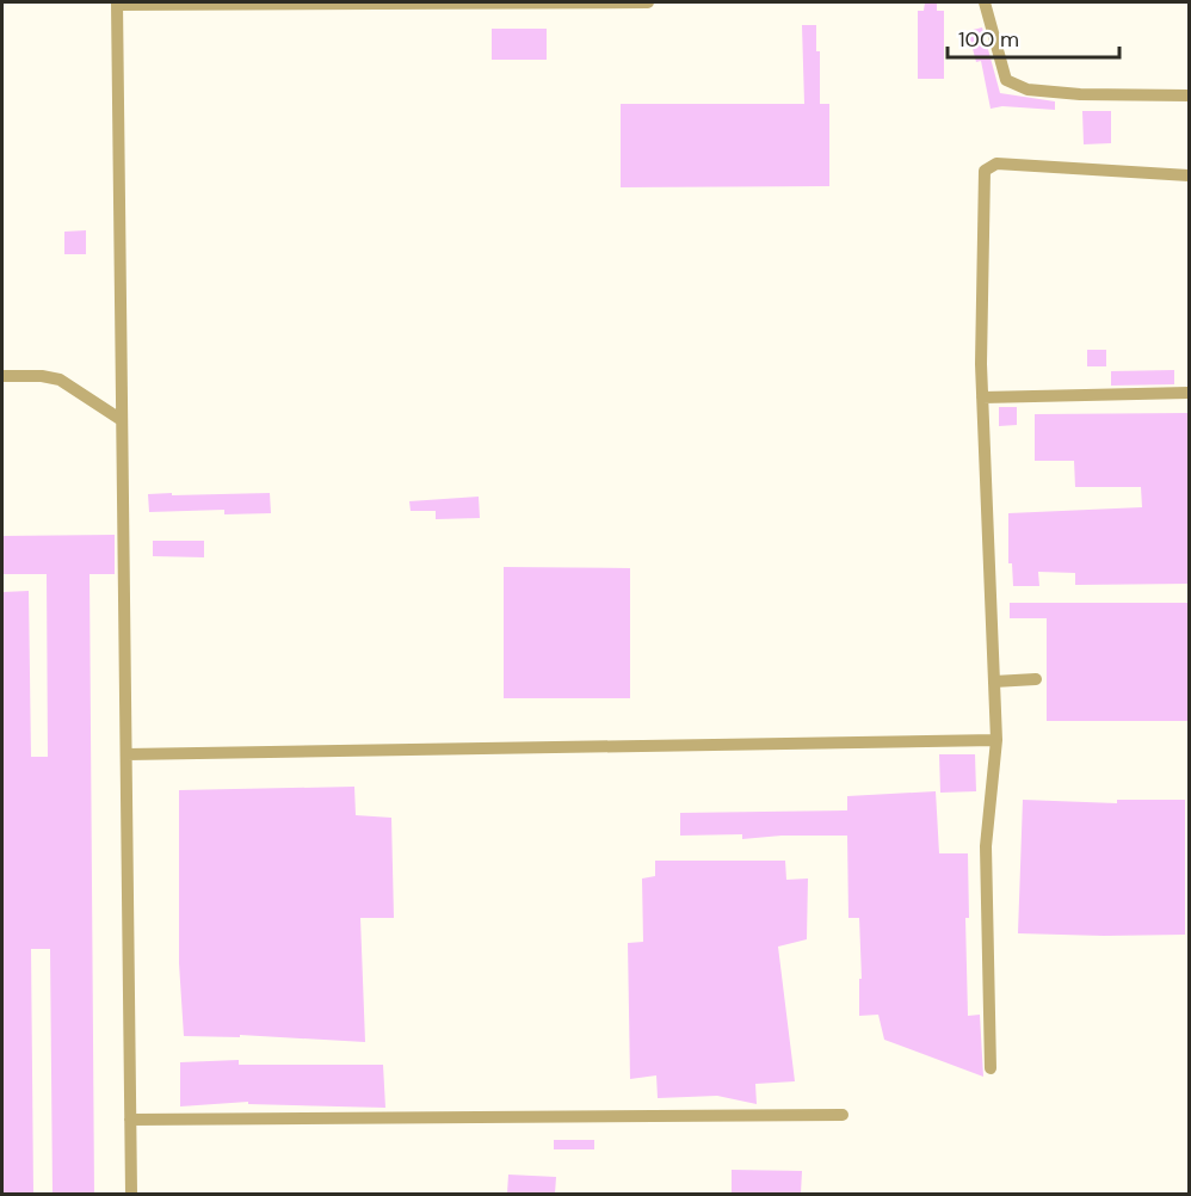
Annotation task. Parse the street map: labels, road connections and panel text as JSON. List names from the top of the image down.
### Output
{
  "scale_bar": "100 m"
}
